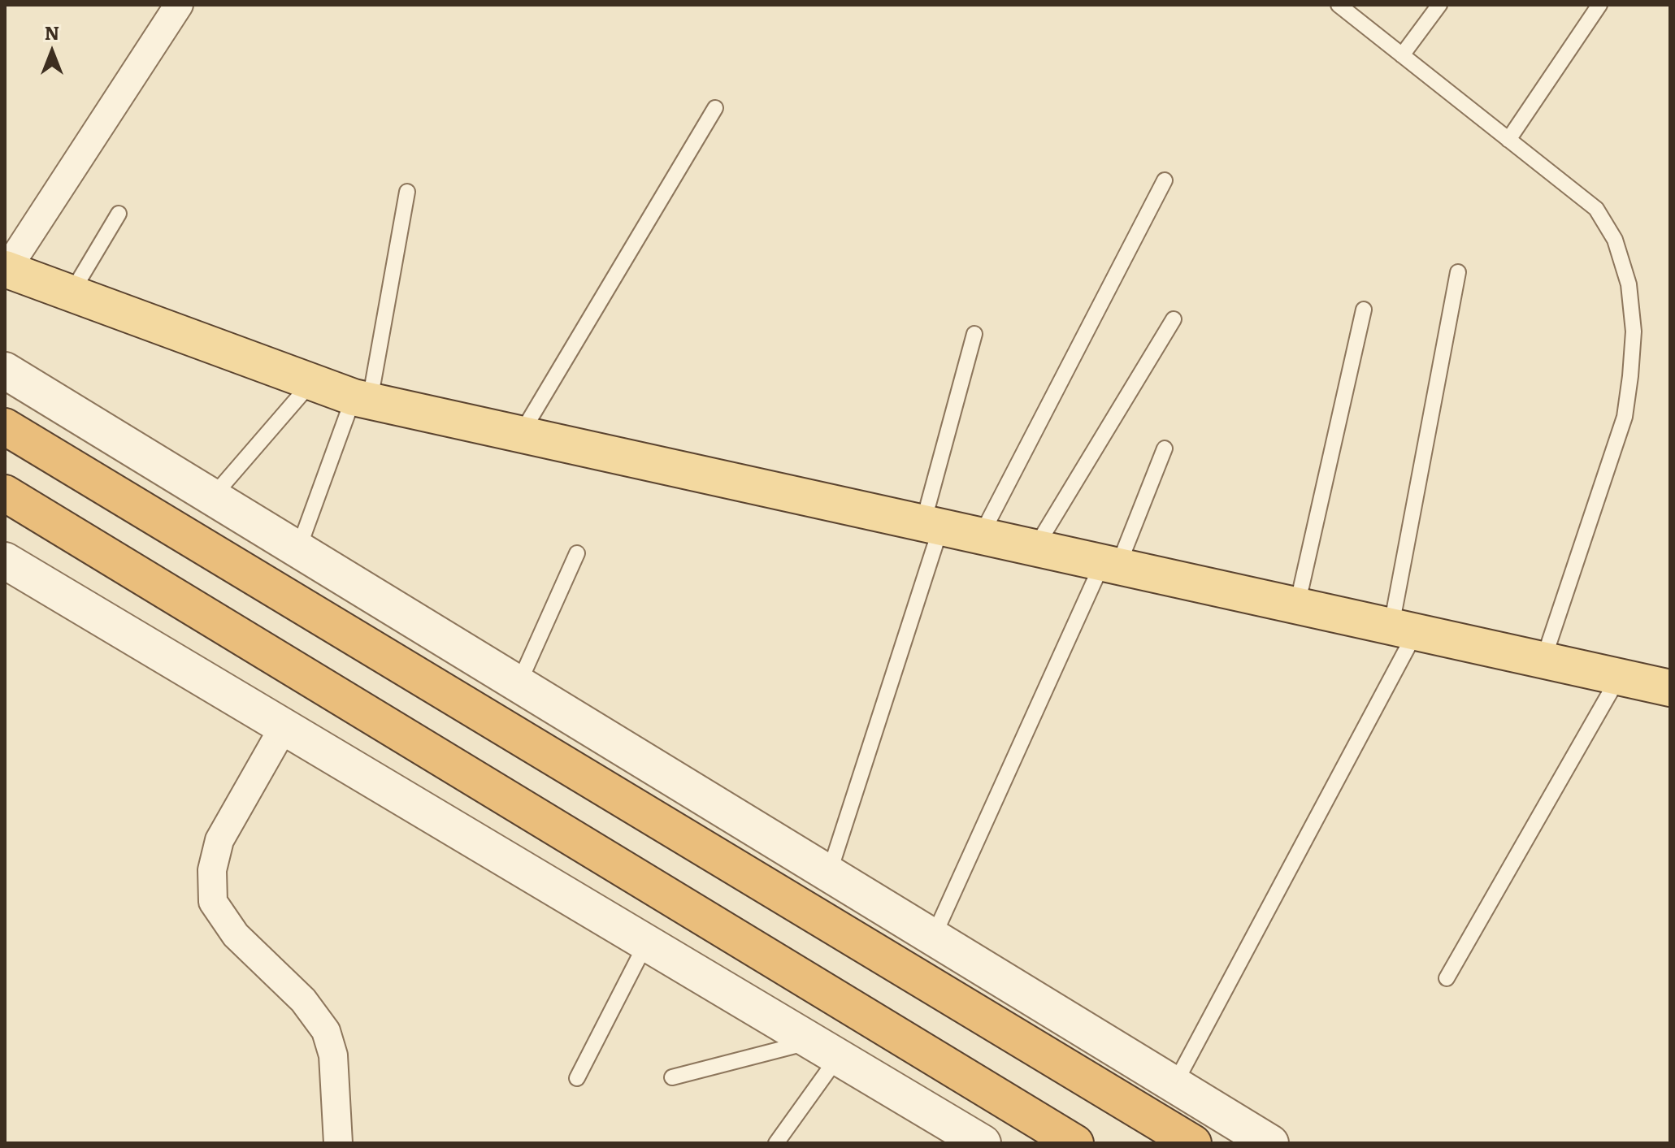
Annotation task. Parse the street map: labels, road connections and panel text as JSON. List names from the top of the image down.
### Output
{
  "north": "top"
}
